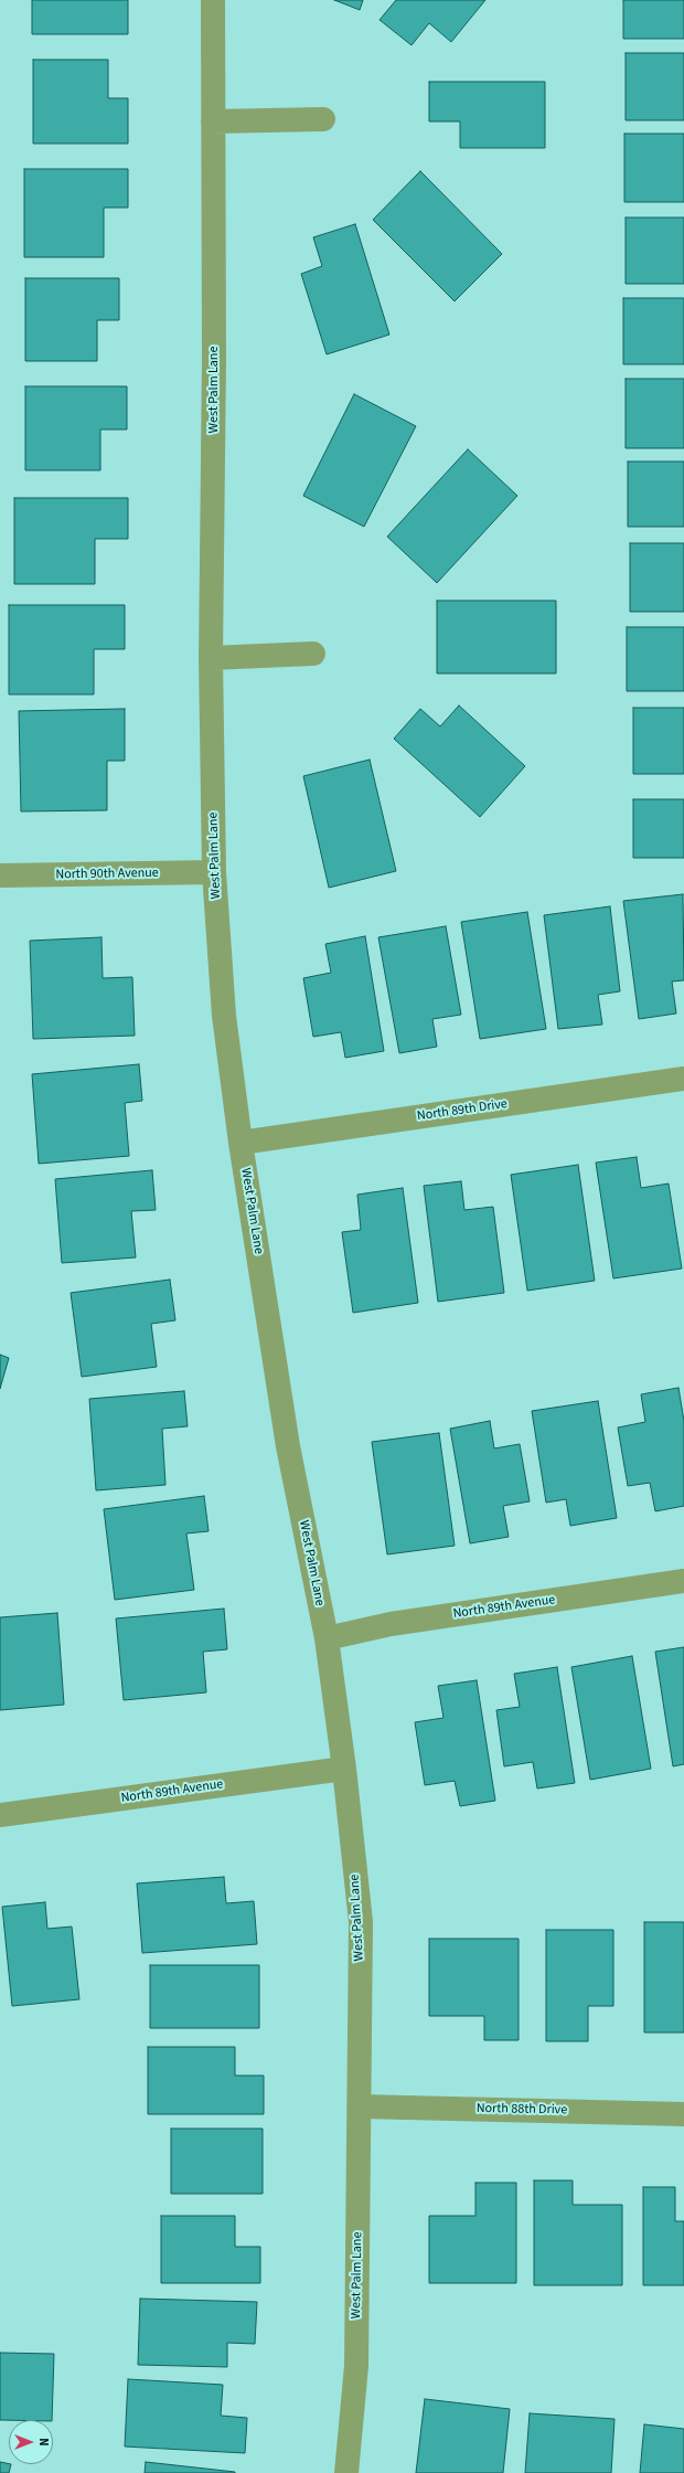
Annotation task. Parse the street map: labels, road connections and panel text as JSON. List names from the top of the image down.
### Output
{
  "streets": {
    "street": [
      "West Palm Lane",
      "North 90th Avenue",
      "North 89th Drive",
      "North 89th Avenue",
      "North 88th Drive"
    ]
  },
  "crossings": [
    ["West Palm Lane", "North 90th Avenue"],
    ["West Palm Lane", "North 89th Drive"],
    ["West Palm Lane", "North 89th Avenue"],
    ["West Palm Lane", "North 88th Drive"]
  ],
  "north": "right"
}
